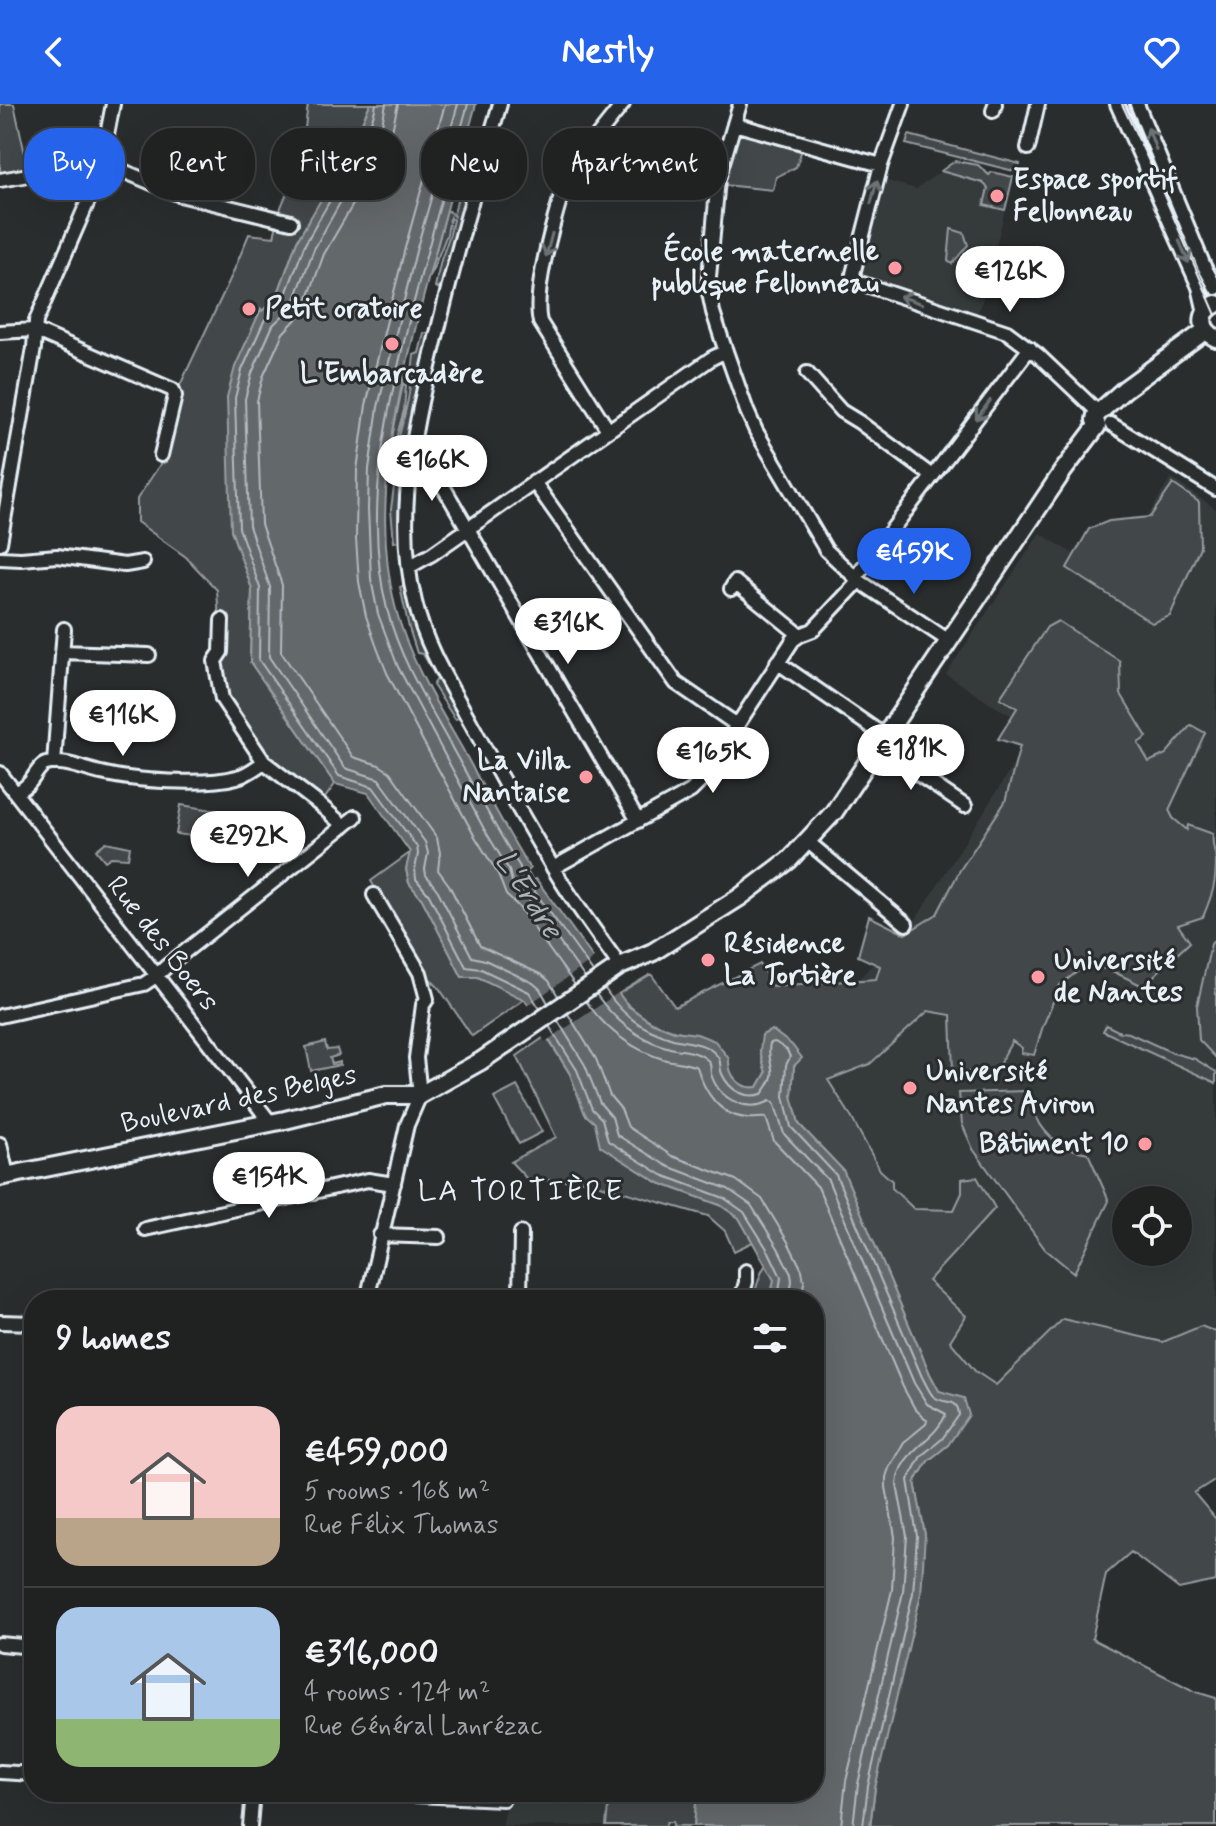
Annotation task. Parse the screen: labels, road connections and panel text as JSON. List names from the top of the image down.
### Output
{
  "streets": {
    "main road": ["Boulevard des Belges"],
    "street": ["Rue des Boers"]
  },
  "crossings": [
    ["Rue des Boers", "Boulevard des Belges"]
  ],
  "districts": ["LA TORTIÈRE"],
  "water": ["L'Erdre"],
  "places": [
    "Espace sportif Fellonneau",
    "École maternelle publique Fellonneau",
    "Petit oratoire",
    "L'Embarcadère",
    "La Villa Nantaise",
    "Résidence La Tortière",
    "Université de Nantes",
    "Université Nantes Aviron",
    "Bâtiment 10"
  ],
  "page": {
    "header": "Nestly",
    "chip": [
      "Buy",
      "Rent",
      "Filters",
      "New",
      "Apartment"
    ],
    "price": [
      "€126K",
      "€166K",
      "€459K",
      "€316K",
      "€116K",
      "€181K",
      "€165K",
      "€292K",
      "€154K"
    ],
    "heading": "9 homes",
    "list": [
      {
        "name": "€459,000",
        "note": "5 rooms · 168 m² · Rue Félix Thomas"
      },
      {
        "name": "€316,000",
        "note": "4 rooms · 124 m² · Rue Général Lanrézac"
      }
    ]
  }
}
